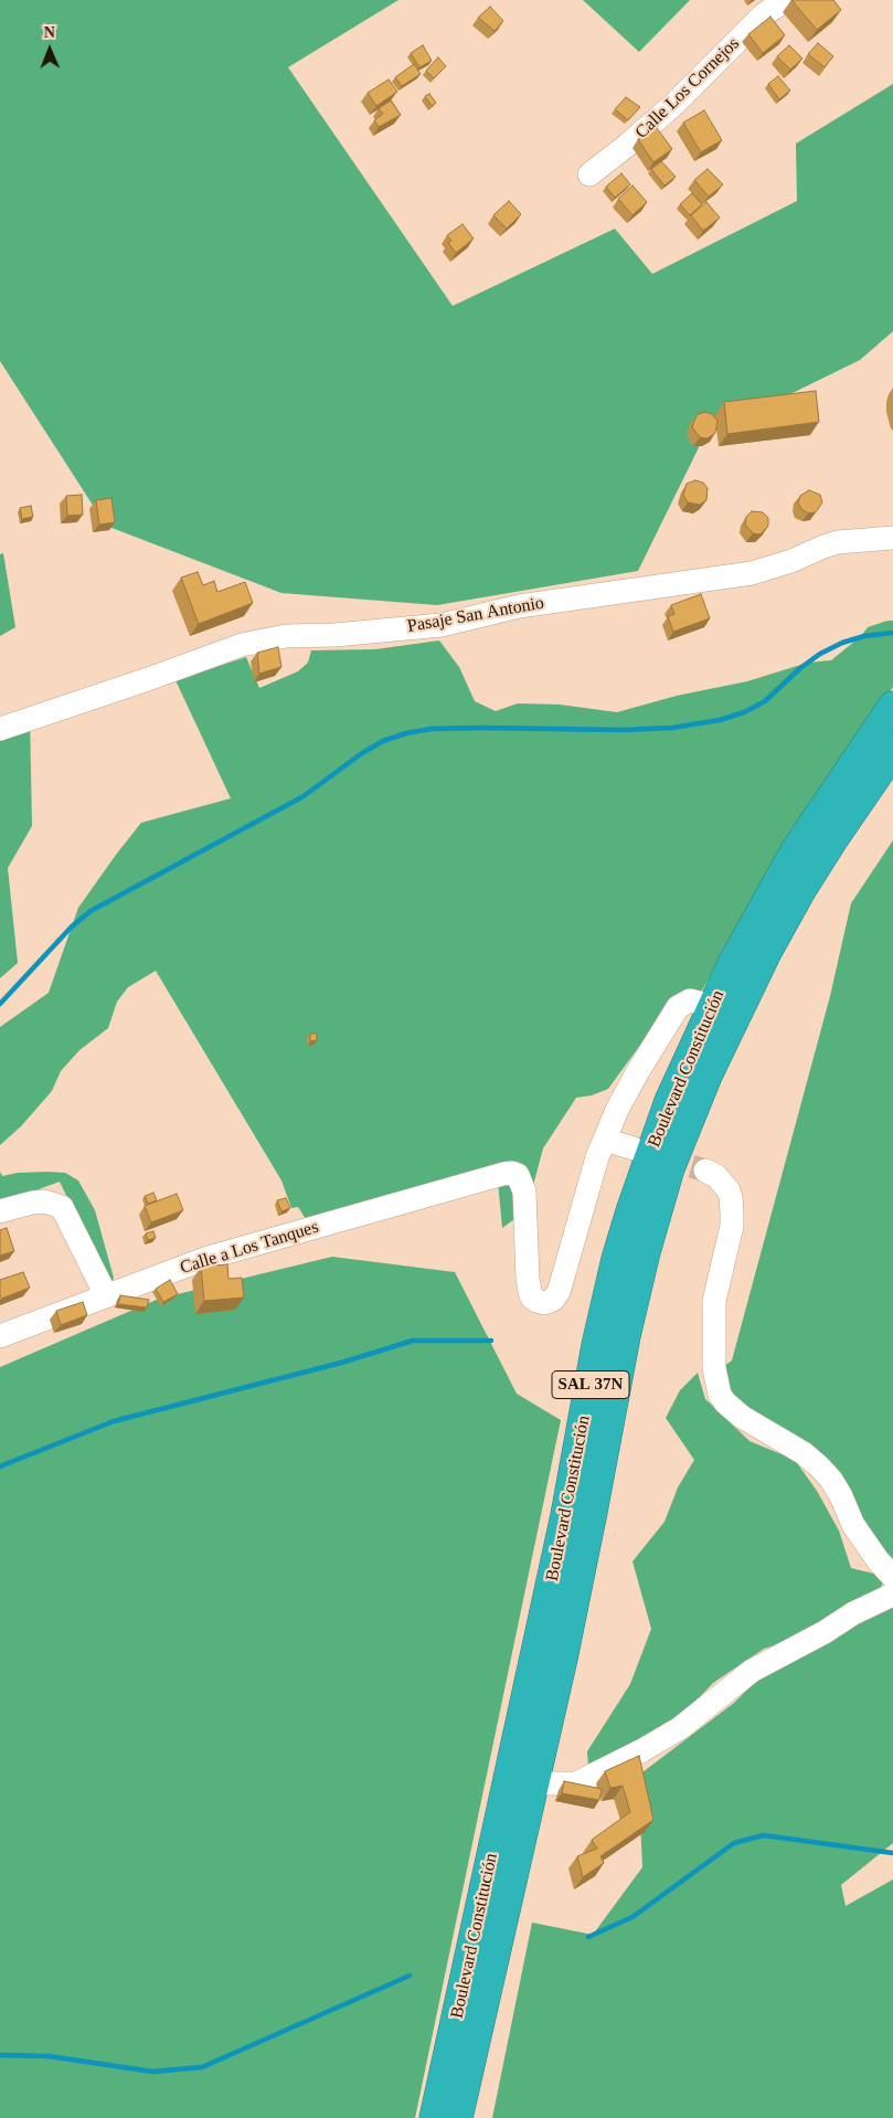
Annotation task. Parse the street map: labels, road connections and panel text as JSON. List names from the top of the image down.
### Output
{
  "streets": {
    "highway": ["Boulevard Constitución", "SAL 37N"],
    "street": ["Calle Los Cornejos", "Pasaje San Antonio", "Calle a Los Tanques"]
  },
  "north": "top"
}
